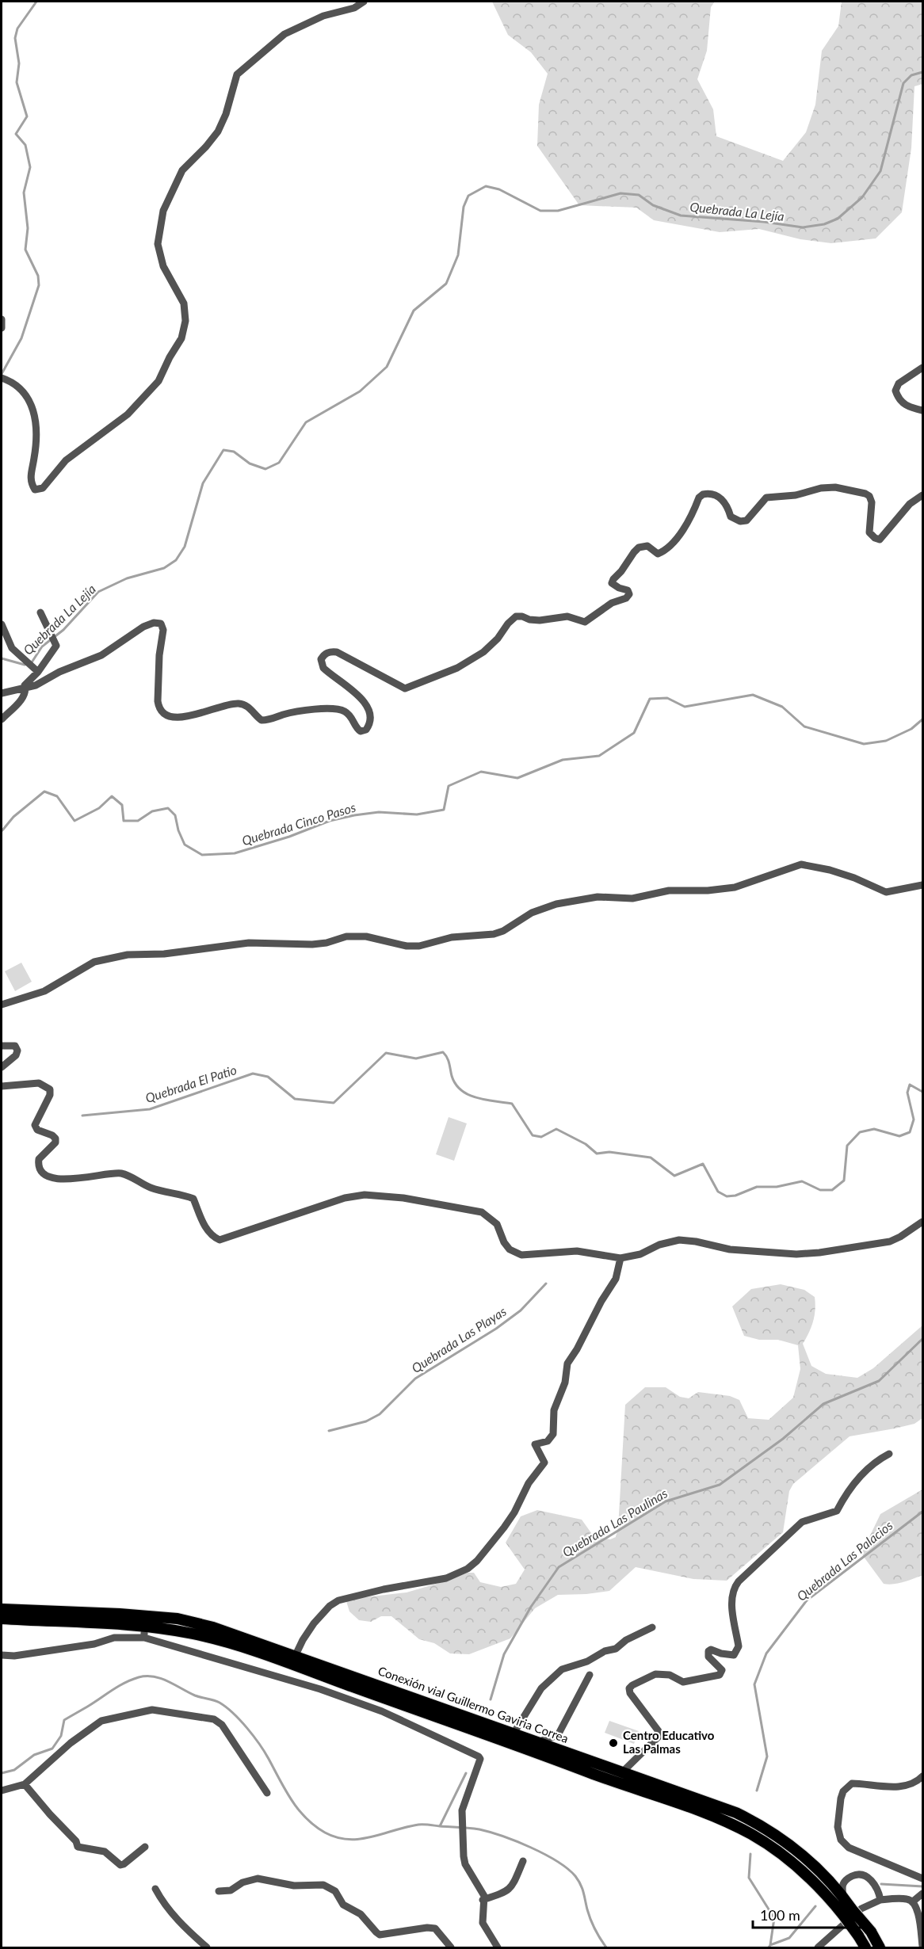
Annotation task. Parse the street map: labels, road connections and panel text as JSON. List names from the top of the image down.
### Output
{
  "streets": {
    "highway": ["Conexión vial Guillermo Gaviria Correa"]
  },
  "water": [
    "Quebrada La Lejía",
    "Quebrada Cinco Pasos",
    "Quebrada El Patio",
    "Quebrada Las Playas",
    "Quebrada Las Paulinas",
    "Quebrada Las Palacios"
  ],
  "places": ["Centro Educativo Las Palmas"],
  "scale_bar": "100 m"
}
